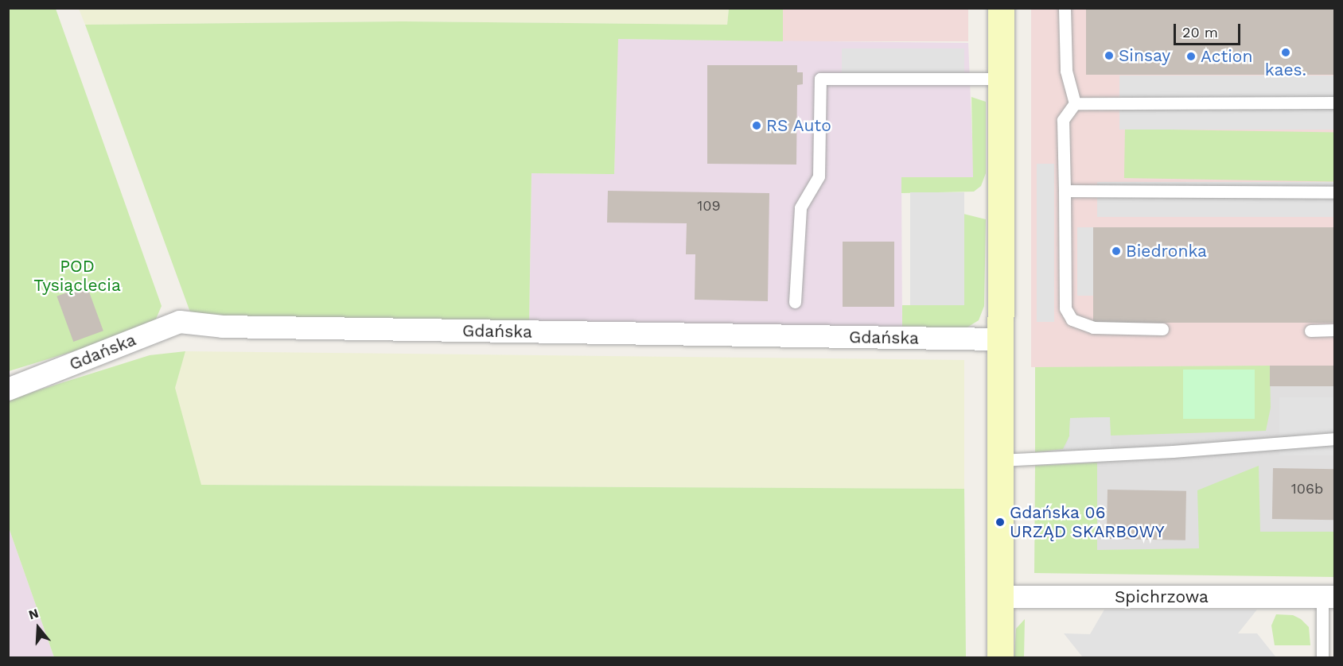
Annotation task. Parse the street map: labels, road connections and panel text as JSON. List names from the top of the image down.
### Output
{
  "streets": {
    "street": ["Gdańska", "Spichrzowa"]
  },
  "parks": ["POD Tysiąclecia"],
  "places": [
    "kaes.",
    "Sinsay",
    "Action",
    "RS Auto",
    "Biedronka",
    "Gdańska 06 URZĄD SKARBOWY"
  ],
  "house_numbers": ["109", "106b"],
  "scale_bar": "20 m",
  "north": "top"
}
